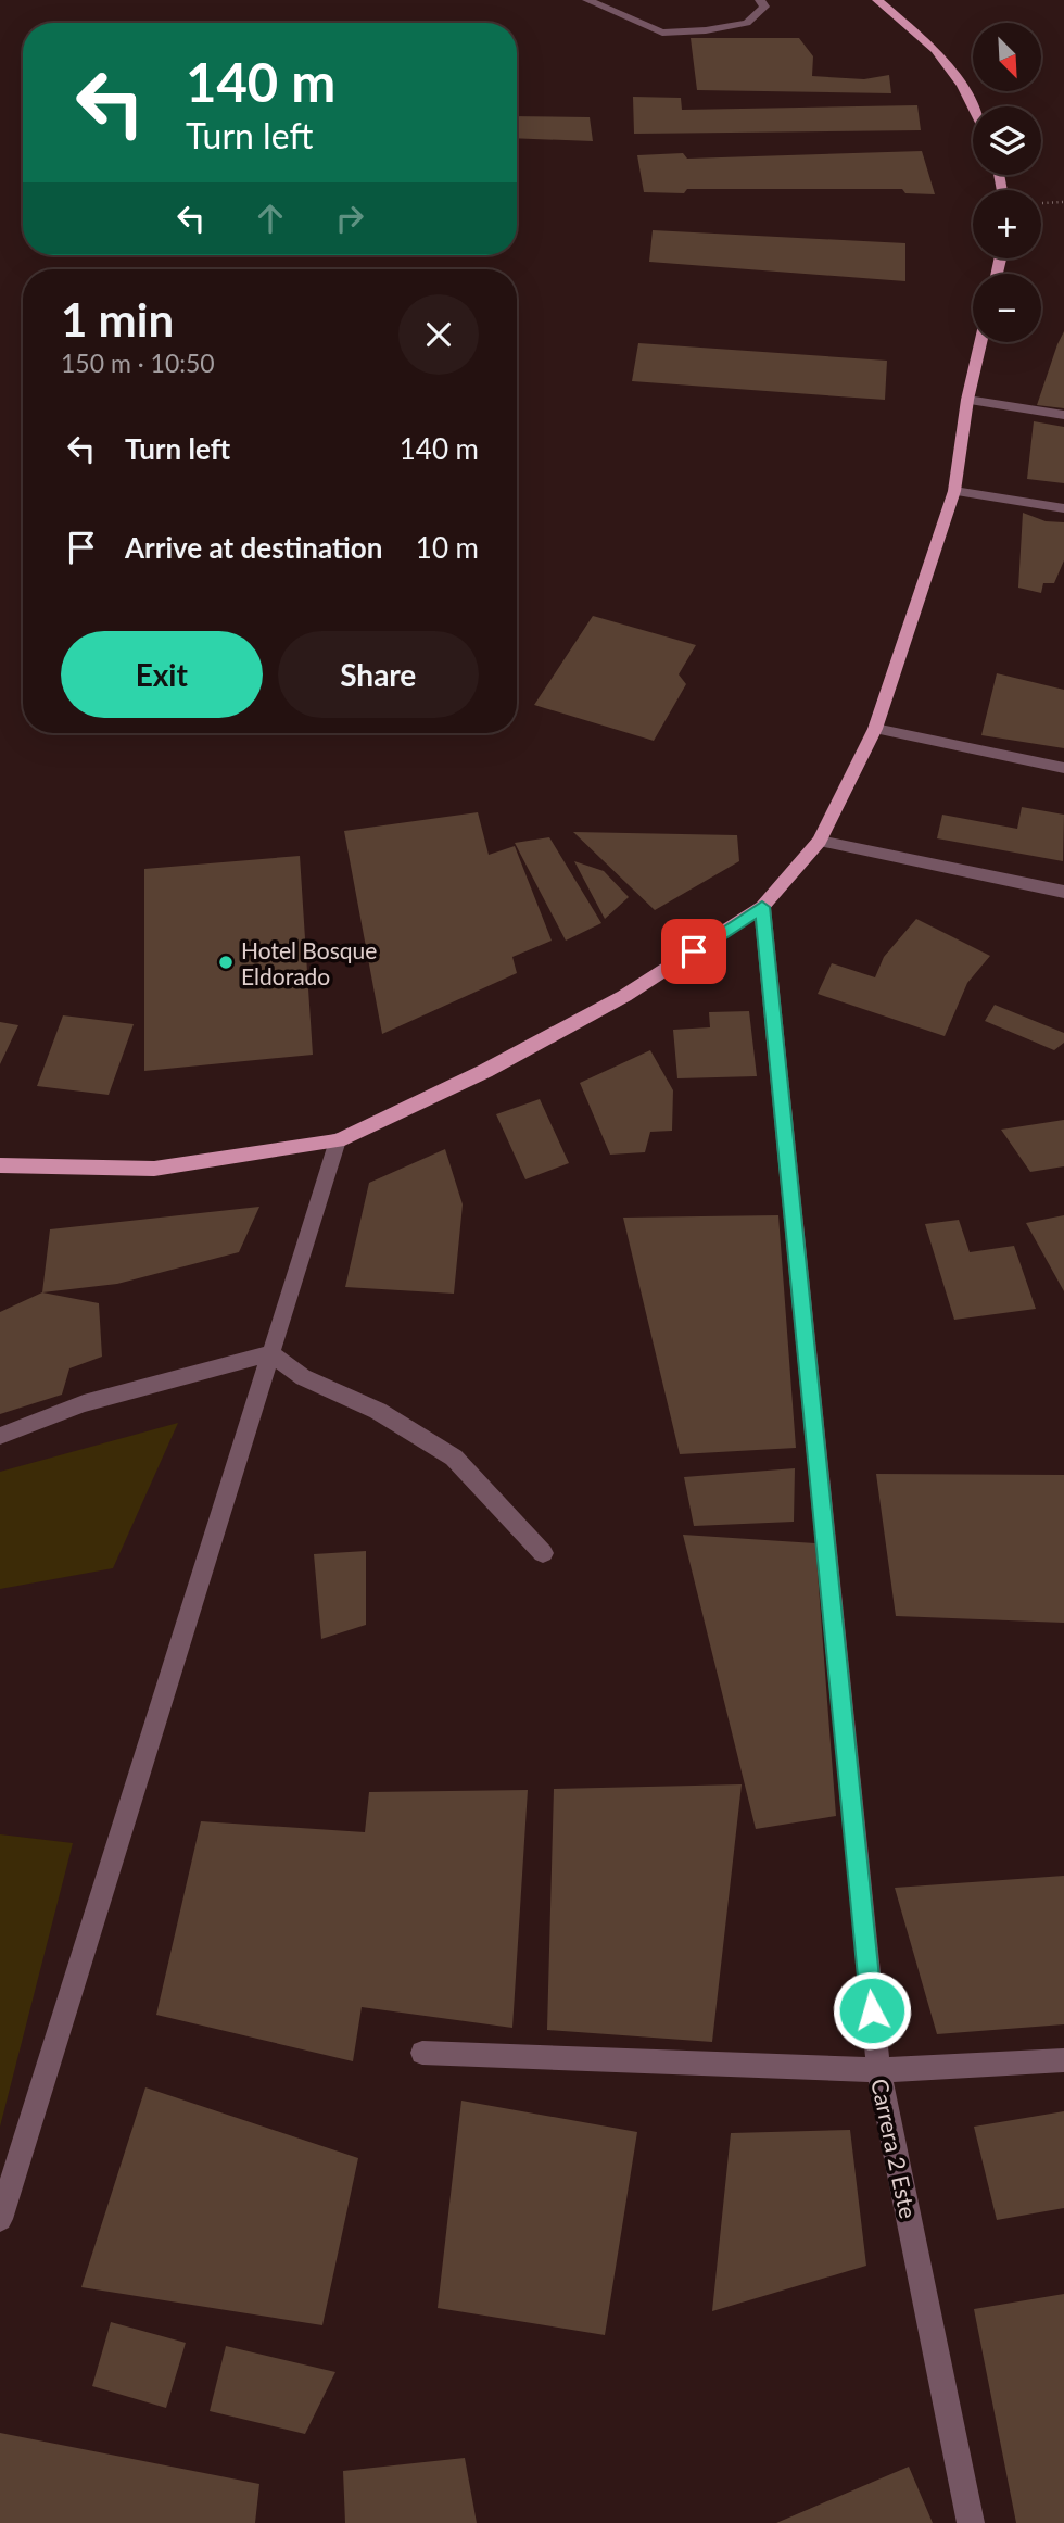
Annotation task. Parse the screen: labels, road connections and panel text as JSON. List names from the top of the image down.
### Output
{
  "streets": {
    "street": ["Carrera 2 Este"]
  },
  "places": ["Hotel Bosque Eldorado"],
  "north": "bottom right",
  "page": {
    "map_buttons": ["+", "−"],
    "turn": ["140 m", "Turn left"],
    "heading": ["1 min", "150 m · 10:50"],
    "list": [
      {
        "name": "Turn left",
        "value": "140 m"
      },
      {
        "name": "Arrive at destination",
        "value": "10 m"
      }
    ],
    "buttons": ["Exit", "Share"]
  }
}
